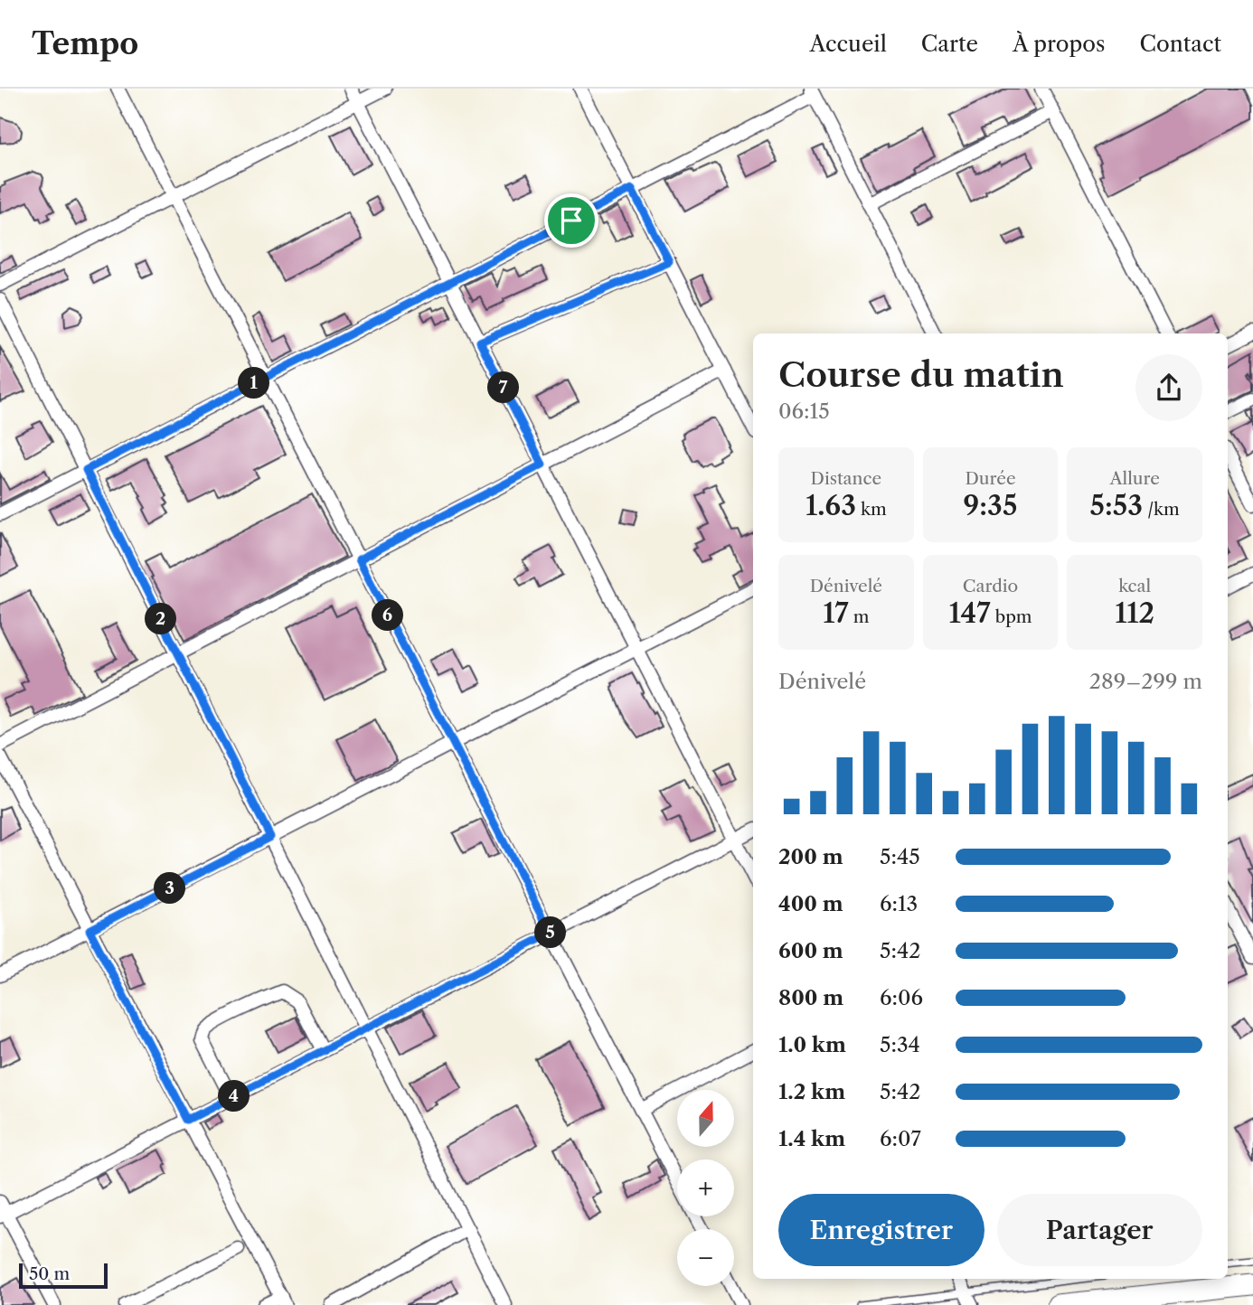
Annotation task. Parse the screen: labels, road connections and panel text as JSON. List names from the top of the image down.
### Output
{
  "scale_bar": "50 m",
  "north": "top",
  "page": {
    "header": "Tempo",
    "nav": [
      "Accueil",
      "Carte",
      "À propos",
      "Contact"
    ],
    "heading": ["Course du matin", "06:15"],
    "pins": [
      "1",
      "7",
      "6",
      "2",
      "3",
      "5",
      "4"
    ],
    "stats": [
      ["Distance", "1.63 km"],
      ["Durée", "9:35"],
      ["Allure", "5:53 /km"],
      ["Dénivelé", "17 m"],
      ["Cardio", "147 bpm"],
      ["kcal", "112"]
    ],
    "chart": ["Dénivelé", "289–299 m"],
    "list": [
      {
        "name": "200 m",
        "note": "5:45"
      },
      {
        "name": "400 m",
        "note": "6:13"
      },
      {
        "name": "600 m",
        "note": "5:42"
      },
      {
        "name": "800 m",
        "note": "6:06"
      },
      {
        "name": "1.0 km",
        "note": "5:34"
      },
      {
        "name": "1.2 km",
        "note": "5:42"
      },
      {
        "name": "1.4 km",
        "note": "6:07"
      }
    ],
    "map_buttons": ["+", "−"],
    "buttons": ["Enregistrer", "Partager"],
    "scale": "50 m"
  }
}
